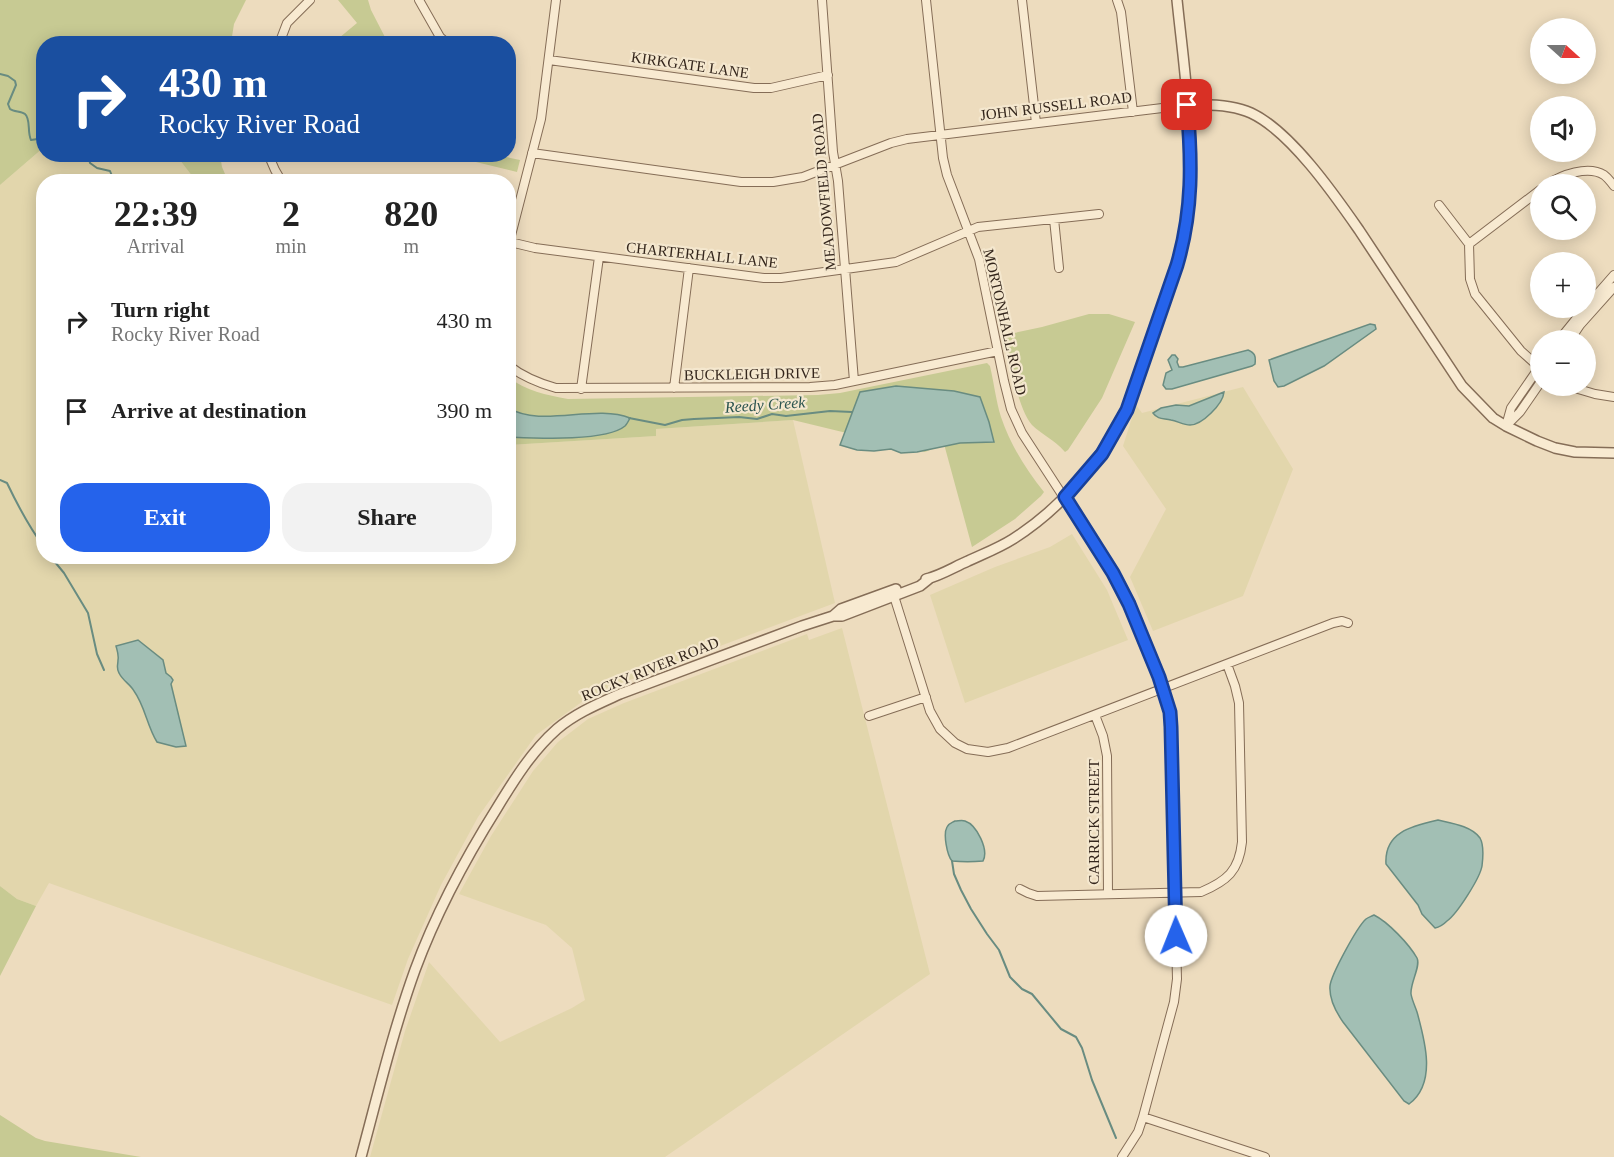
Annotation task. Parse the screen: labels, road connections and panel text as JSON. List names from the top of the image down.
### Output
{
  "streets": {
    "street": [
      "KIRKGATE LANE",
      "JOHN RUSSELL ROAD",
      "MEADOWFIELD ROAD",
      "CHARTERHALL LANE",
      "MORTONHALL ROAD",
      "BUCKLEIGH DRIVE",
      "ROCKY RIVER ROAD",
      "CARRICK STREET"
    ]
  },
  "crossings": [
    ["KIRKGATE LANE", "MEADOWFIELD ROAD"],
    ["JOHN RUSSELL ROAD", "MEADOWFIELD ROAD"],
    ["JOHN RUSSELL ROAD", "MORTONHALL ROAD"],
    ["JOHN RUSSELL ROAD", "ROCKY RIVER ROAD"],
    ["MEADOWFIELD ROAD", "CHARTERHALL LANE"],
    ["MEADOWFIELD ROAD", "BUCKLEIGH DRIVE"],
    ["CHARTERHALL LANE", "MORTONHALL ROAD"],
    ["MORTONHALL ROAD", "BUCKLEIGH DRIVE"],
    ["MORTONHALL ROAD", "ROCKY RIVER ROAD"]
  ],
  "water": ["Reedy Creek"],
  "north": "right",
  "page": {
    "map_buttons": ["+", "−"],
    "turn": ["430 m", "Rocky River Road"],
    "eta": [
      "22:39",
      "Arrival",
      "2",
      "min",
      "820",
      "m"
    ],
    "list": [
      {
        "name": "Turn right",
        "note": "Rocky River Road",
        "value": "430 m"
      },
      {
        "name": "Arrive at destination",
        "value": "390 m"
      }
    ],
    "buttons": ["Exit", "Share"]
  }
}
